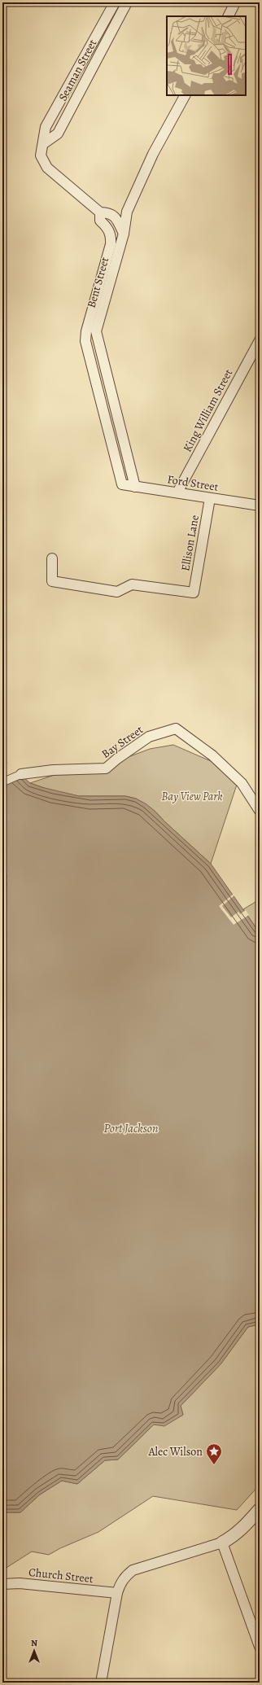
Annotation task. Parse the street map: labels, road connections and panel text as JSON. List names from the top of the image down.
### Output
{
  "streets": {
    "street": [
      "Seaman Street",
      "Bent Street",
      "King William Street",
      "Ford Street",
      "Ellison Lane",
      "Bay Street",
      "Church Street"
    ]
  },
  "crossings": [
    ["Seaman Street", "Bent Street"],
    ["Bent Street", "Ford Street"],
    ["King William Street", "Ford Street"],
    ["Ford Street", "Ellison Lane"]
  ],
  "water": ["Port Jackson"],
  "parks": ["Bay View Park"],
  "places": {
    "place": ["Alec Wilson"]
  },
  "north": "top"
}
